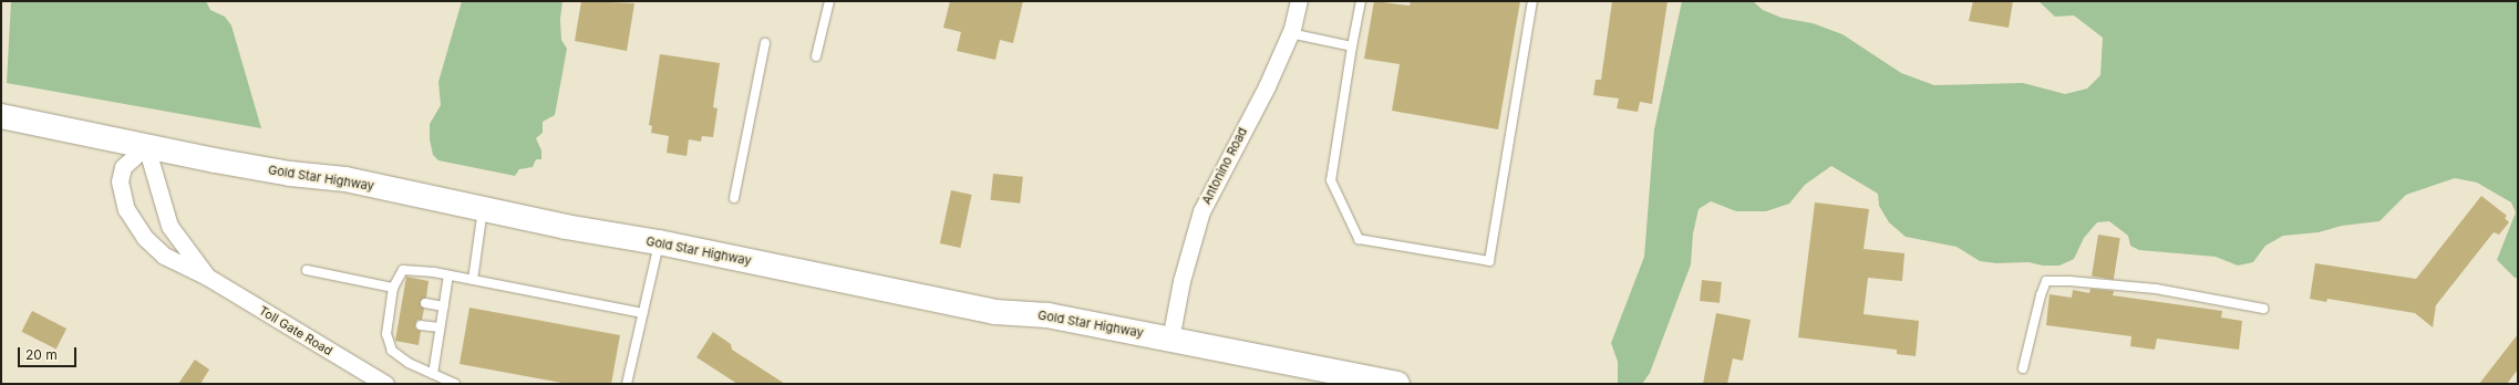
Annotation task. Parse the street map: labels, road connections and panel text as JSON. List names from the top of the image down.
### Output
{
  "streets": {
    "main road": ["Gold Star Highway"],
    "street": ["Antonino Road", "Toll Gate Road"]
  },
  "crossings": [
    ["Antonino Road", "Gold Star Highway"],
    ["Gold Star Highway", "Toll Gate Road"]
  ],
  "scale_bar": "20 m"
}
